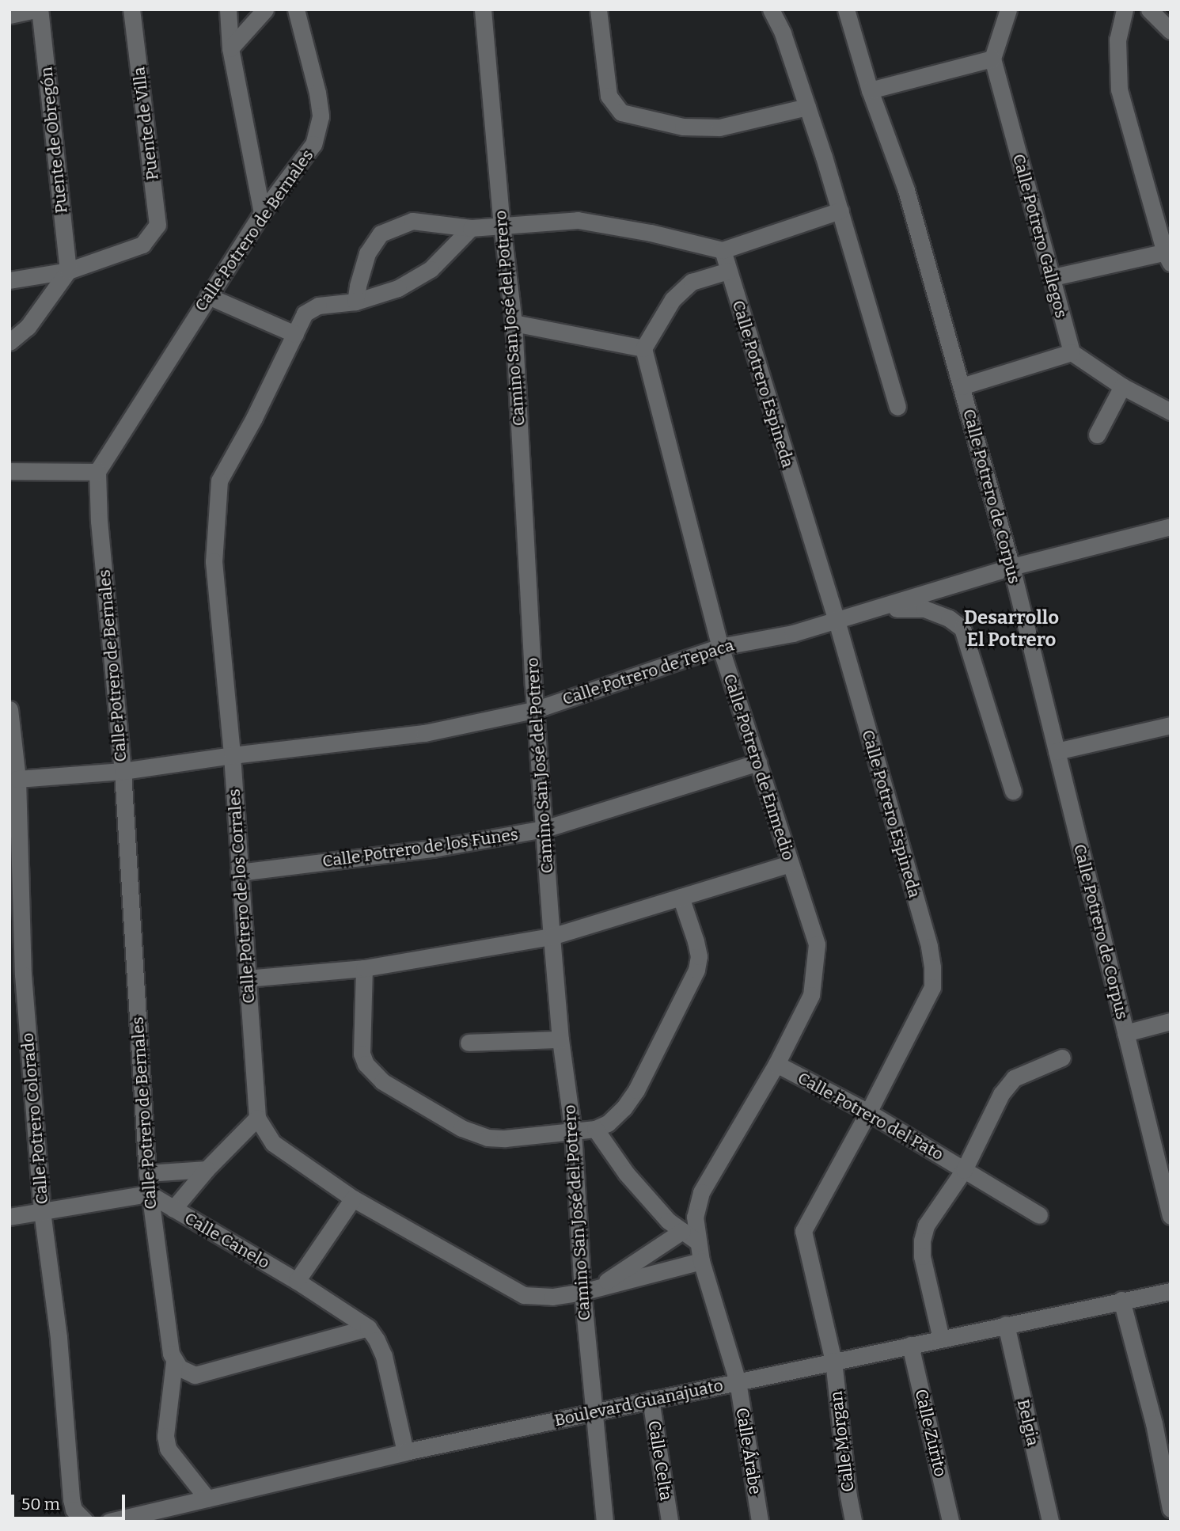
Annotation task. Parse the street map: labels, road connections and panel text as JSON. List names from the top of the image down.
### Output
{
  "streets": {
    "street": [
      "Puente de Villa",
      "Puente de Obregón",
      "Calle Potrero de Bernales",
      "Calle Potrero Gallegos",
      "Camino San José del Potrero",
      "Calle Potrero Espineda",
      "Calle Potrero de Corpus",
      "Calle Potrero de Tepaca",
      "Calle Potrero de Enmedio",
      "Calle Potrero de los Funes",
      "Calle Potrero de los Corrales",
      "Calle Potrero del Pato",
      "Calle Potrero Colorado",
      "Calle Canelo",
      "Boulevard Guanajuato",
      "Belgia",
      "Calle Zurito",
      "Calle Morgan",
      "Calle Árabe",
      "Calle Celta"
    ]
  },
  "crossings": [
    ["Puente de Villa", "Puente de Obregón"],
    ["Calle Potrero de Bernales", "Calle Potrero de Tepaca"],
    ["Calle Potrero de Bernales", "Calle Canelo"],
    ["Calle Potrero de Bernales", "Boulevard Guanajuato"],
    ["Camino San José del Potrero", "Calle Potrero de Tepaca"],
    ["Camino San José del Potrero", "Calle Potrero de los Funes"],
    ["Camino San José del Potrero", "Calle Potrero de los Corrales"],
    ["Camino San José del Potrero", "Boulevard Guanajuato"],
    ["Calle Potrero Espineda", "Calle Potrero de Tepaca"],
    ["Calle Potrero Espineda", "Calle Potrero del Pato"],
    ["Calle Potrero Espineda", "Boulevard Guanajuato"],
    ["Calle Potrero Espineda", "Calle Morgan"],
    ["Calle Potrero de Corpus", "Calle Potrero de Tepaca"],
    ["Calle Potrero de Tepaca", "Calle Potrero de Enmedio"],
    ["Calle Potrero de Tepaca", "Calle Potrero de los Corrales"],
    ["Calle Potrero de Tepaca", "Calle Potrero Colorado"],
    ["Calle Potrero de Enmedio", "Calle Potrero de los Funes"],
    ["Calle Potrero de Enmedio", "Calle Potrero del Pato"],
    ["Calle Potrero de Enmedio", "Boulevard Guanajuato"],
    ["Calle Potrero de Enmedio", "Calle Árabe"],
    ["Calle Potrero de los Funes", "Calle Potrero de los Corrales"],
    ["Calle Canelo", "Boulevard Guanajuato"],
    ["Boulevard Guanajuato", "Belgia"],
    ["Boulevard Guanajuato", "Calle Zurito"],
    ["Boulevard Guanajuato", "Calle Morgan"],
    ["Boulevard Guanajuato", "Calle Árabe"],
    ["Boulevard Guanajuato", "Calle Celta"]
  ],
  "districts": ["Desarrollo El Potrero"],
  "scale_bar": "50 m"
}
